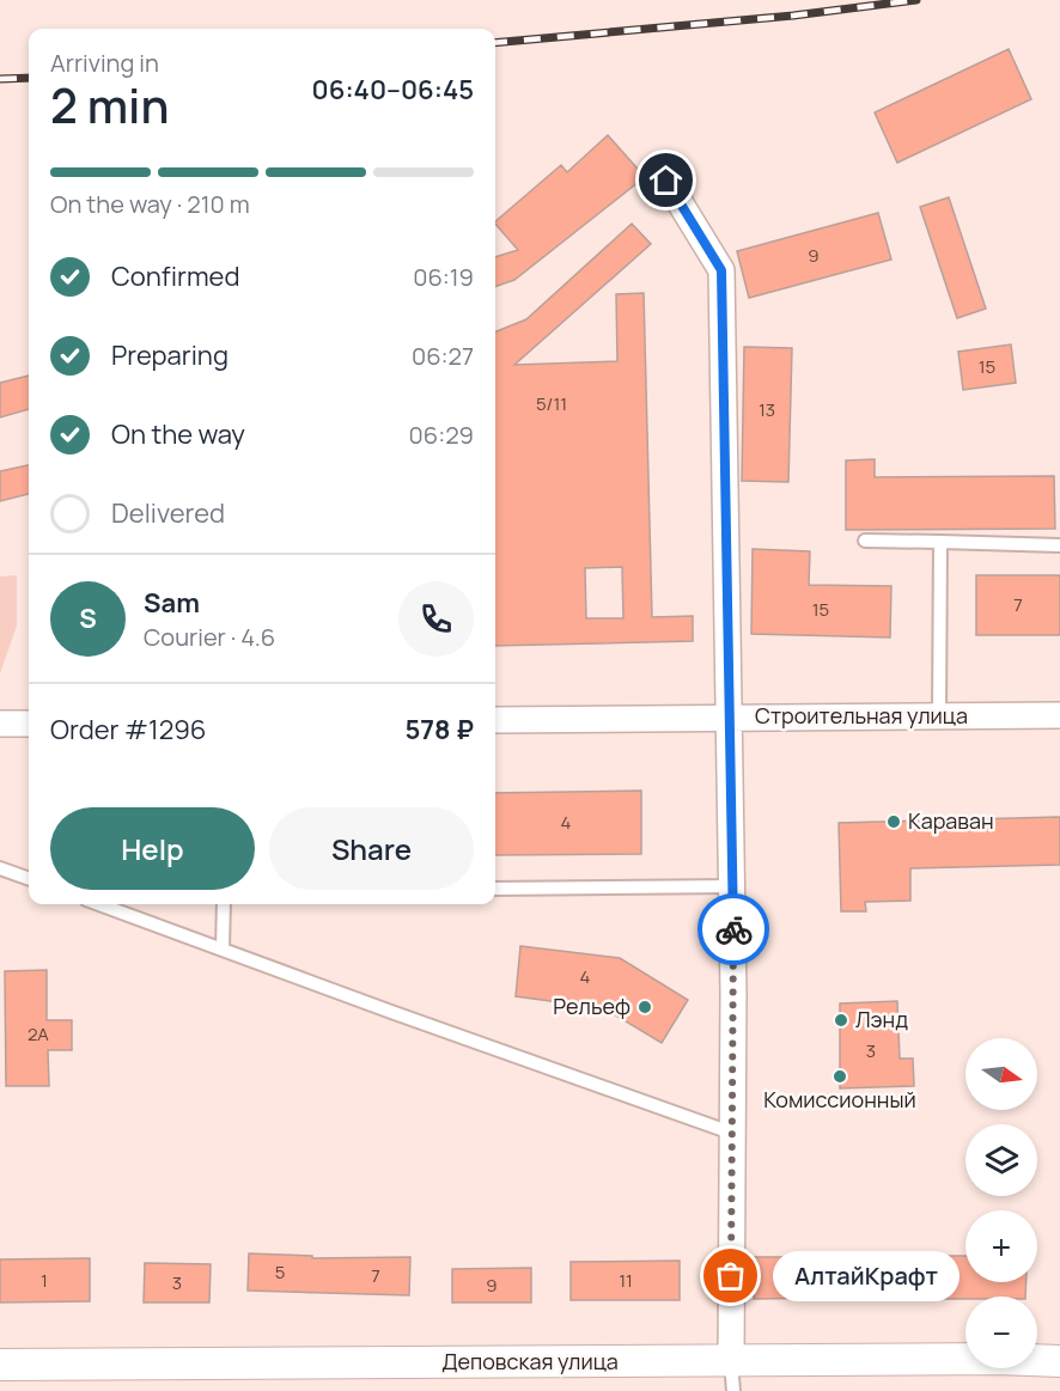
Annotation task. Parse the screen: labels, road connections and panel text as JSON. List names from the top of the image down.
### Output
{
  "streets": {
    "street": ["Строительная улица", "Деповская улица"]
  },
  "places": [
    "Караван",
    "Рельеф",
    "Лэнд",
    "Комиссионный",
    "АлтайКрафт"
  ],
  "house_numbers": [
    "9",
    "15",
    "5/11",
    "13",
    "7",
    "15",
    "4",
    "4",
    "2А",
    "3",
    "5",
    "7",
    "1",
    "11",
    "3",
    "9"
  ],
  "north": "right",
  "page": {
    "heading": ["2 min", "Arriving in", "06:40–06:45"],
    "panel": [
      "Sam",
      "Courier · 4.6",
      "Order #1296",
      "578 ₽"
    ],
    "bar": "On the way · 210 m",
    "list": [
      ["Confirmed", "06:19"],
      ["Preparing", "06:27"],
      ["On the way", "06:29"],
      "Delivered"
    ],
    "round": "S",
    "buttons": ["Help", "Share"],
    "map_buttons": ["+", "−"],
    "bubble": "АлтайКрафт"
  }
}
